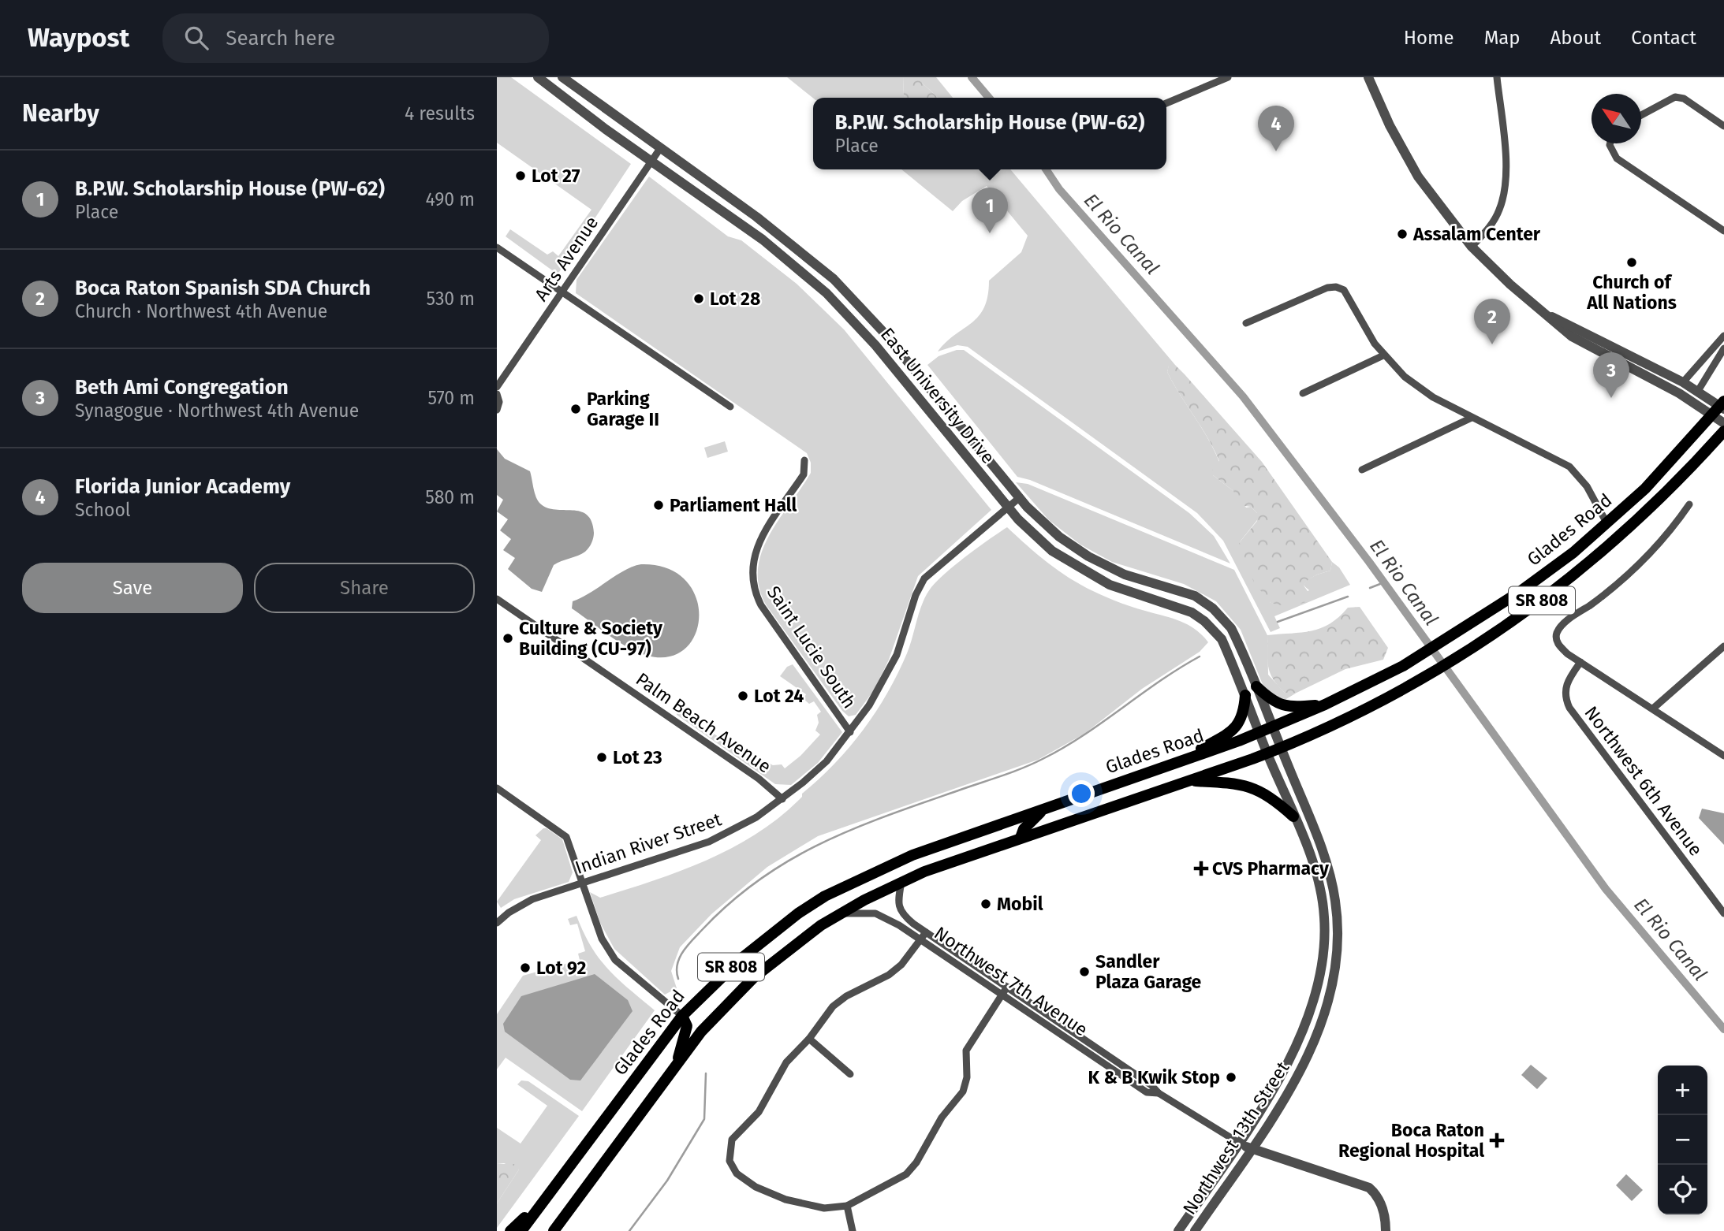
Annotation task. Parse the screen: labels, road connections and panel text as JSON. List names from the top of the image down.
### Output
{
  "streets": {
    "main road": ["Glades Road", "SR 808"],
    "street": [
      "Arts Avenue",
      "East University Drive",
      "Saint Lucie South",
      "Palm Beach Avenue",
      "Northwest 6th Avenue",
      "Indian River Street",
      "Northwest 7th Avenue",
      "Northwest 13th Street"
    ]
  },
  "crossings": [
    ["Arts Avenue", "East University Drive"],
    ["East University Drive", "Glades Road"],
    ["East University Drive", "Indian River Street"],
    ["East University Drive", "Northwest 13th Street"],
    ["Glades Road", "Northwest 7th Avenue"],
    ["Glades Road", "Northwest 13th Street"],
    ["Saint Lucie South", "Indian River Street"],
    ["Palm Beach Avenue", "Indian River Street"],
    ["Northwest 7th Avenue", "Northwest 13th Street"]
  ],
  "water": ["El Rio Canal"],
  "places": {
    "other": [
      "Lot 27",
      "Assalam Center",
      "Church of All Nations",
      "Lot 28",
      "Parking Garage II",
      "Parliament Hall",
      "Culture & Society Building (CU-97)",
      "Lot 24",
      "Lot 23",
      "Mobil",
      "Lot 92",
      "Sandler Plaza Garage",
      "K & B Kwik Stop"
    ],
    "health": ["CVS Pharmacy", "Boca Raton Regional Hospital"]
  },
  "north": "top left",
  "page": {
    "header": "Waypost",
    "search": "Search here",
    "nav": [
      "Home",
      "Map",
      "About",
      "Contact"
    ],
    "heading": ["Nearby", "4 results"],
    "popup": ["B.P.W. Scholarship House (PW-62)", "Place"],
    "pins": [
      "4",
      "1",
      "2",
      "3"
    ],
    "list": [
      {
        "mark": "1",
        "name": "B.P.W. Scholarship House (PW-62)",
        "note": "Place",
        "value": "490 m"
      },
      {
        "mark": "2",
        "name": "Boca Raton Spanish SDA Church",
        "note": "Church · Northwest 4th Avenue",
        "value": "530 m"
      },
      {
        "mark": "3",
        "name": "Beth Ami Congregation",
        "note": "Synagogue · Northwest 4th Avenue",
        "value": "570 m"
      },
      {
        "mark": "4",
        "name": "Florida Junior Academy",
        "note": "School",
        "value": "580 m"
      }
    ],
    "buttons": ["Save", "Share"],
    "map_buttons": ["+", "−"]
  }
}
